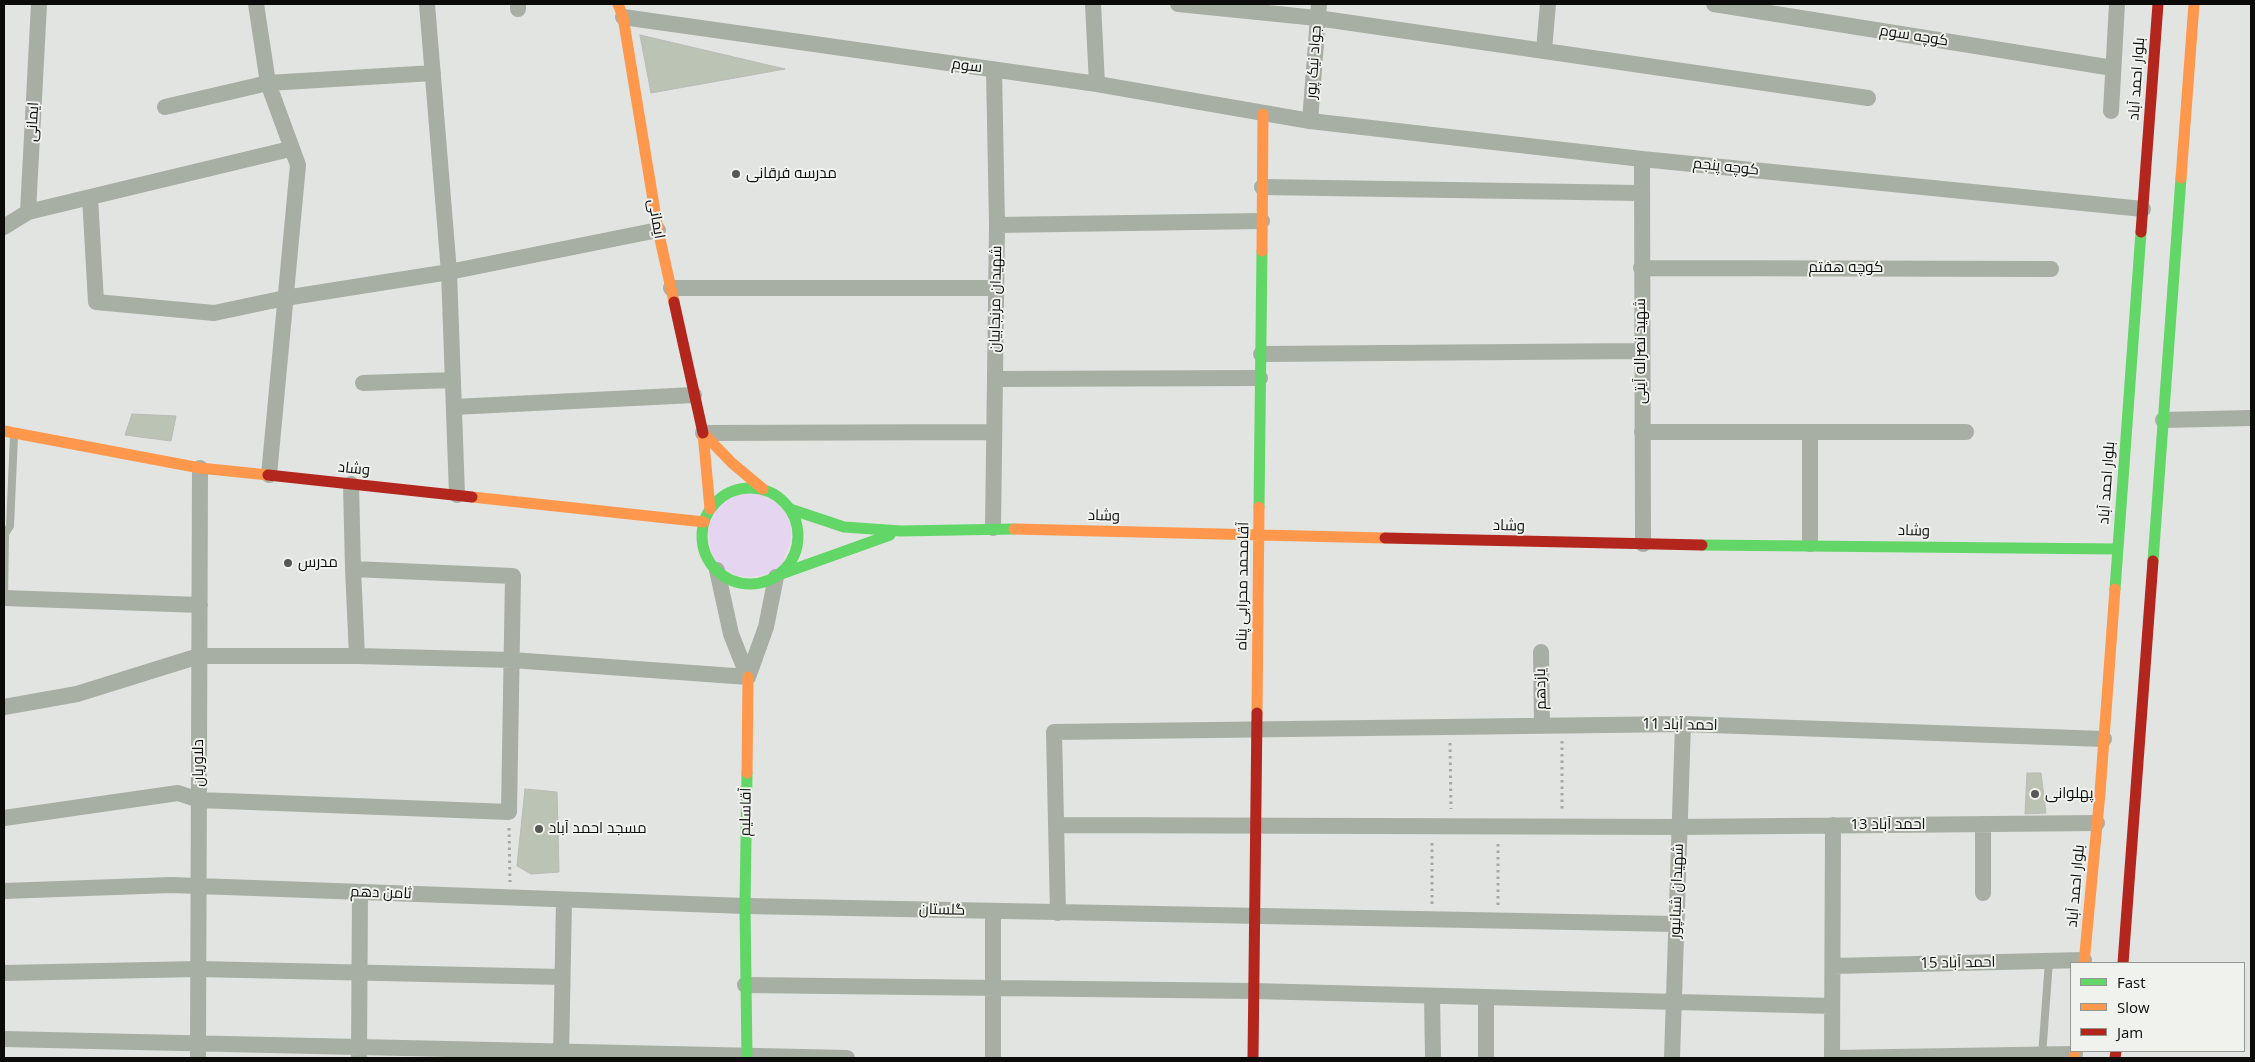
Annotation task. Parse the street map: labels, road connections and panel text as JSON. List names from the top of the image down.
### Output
{
  "streets": {
    "street": [
      "کوچه سوم",
      "جواد نیک پور",
      "سوم",
      "بلوار احمد آباد",
      "ایمانی",
      "کوچه پنجم",
      "کوچه هفتم",
      "شهیدان مرنجابیان",
      "شهید نصراله آیتی",
      "وشاد",
      "آقامحمد محرابی پناه",
      "یازدهم",
      "احمد آباد 11",
      "دلاوریان",
      "آقاسلیم",
      "احمد آباد 13",
      "شهیدان شبانپور",
      "ثامن دهم",
      "گلستان",
      "احمد آباد 15"
    ]
  },
  "crossings": [
    ["جواد نیک پور", "سوم"],
    ["جواد نیک پور", "کوچه پنجم"],
    ["سوم", "ایمانی"],
    ["سوم", "کوچه پنجم"],
    ["سوم", "شهیدان مرنجابیان"],
    ["سوم", "آقامحمد محرابی پناه"],
    ["بلوار احمد آباد", "کوچه پنجم"],
    ["بلوار احمد آباد", "وشاد"],
    ["بلوار احمد آباد", "احمد آباد 11"],
    ["بلوار احمد آباد", "احمد آباد 13"],
    ["بلوار احمد آباد", "احمد آباد 15"],
    ["ایمانی", "وشاد"],
    ["ایمانی", "آقاسلیم"],
    ["کوچه پنجم", "شهید نصراله آیتی"],
    ["کوچه هفتم", "شهید نصراله آیتی"],
    ["شهیدان مرنجابیان", "وشاد"],
    ["شهید نصراله آیتی", "وشاد"],
    ["وشاد", "آقامحمد محرابی پناه"],
    ["وشاد", "دلاوریان"],
    ["وشاد", "آقاسلیم"],
    ["آقامحمد محرابی پناه", "احمد آباد 11"],
    ["آقامحمد محرابی پناه", "احمد آباد 13"],
    ["آقامحمد محرابی پناه", "گلستان"],
    ["یازدهم", "احمد آباد 11"],
    ["احمد آباد 11", "احمد آباد 13"],
    ["احمد آباد 11", "شهیدان شبانپور"],
    ["دلاوریان", "ثامن دهم"],
    ["آقاسلیم", "ثامن دهم"],
    ["آقاسلیم", "گلستان"],
    ["احمد آباد 13", "شهیدان شبانپور"],
    ["شهیدان شبانپور", "گلستان"],
    ["ثامن دهم", "گلستان"]
  ],
  "places": [
    "مدرسه فرقانی",
    "مدرس",
    "پهلوانی",
    "مسجد احمد آباد"
  ],
  "legend": ["Fast", "Slow", "Jam"]
}
